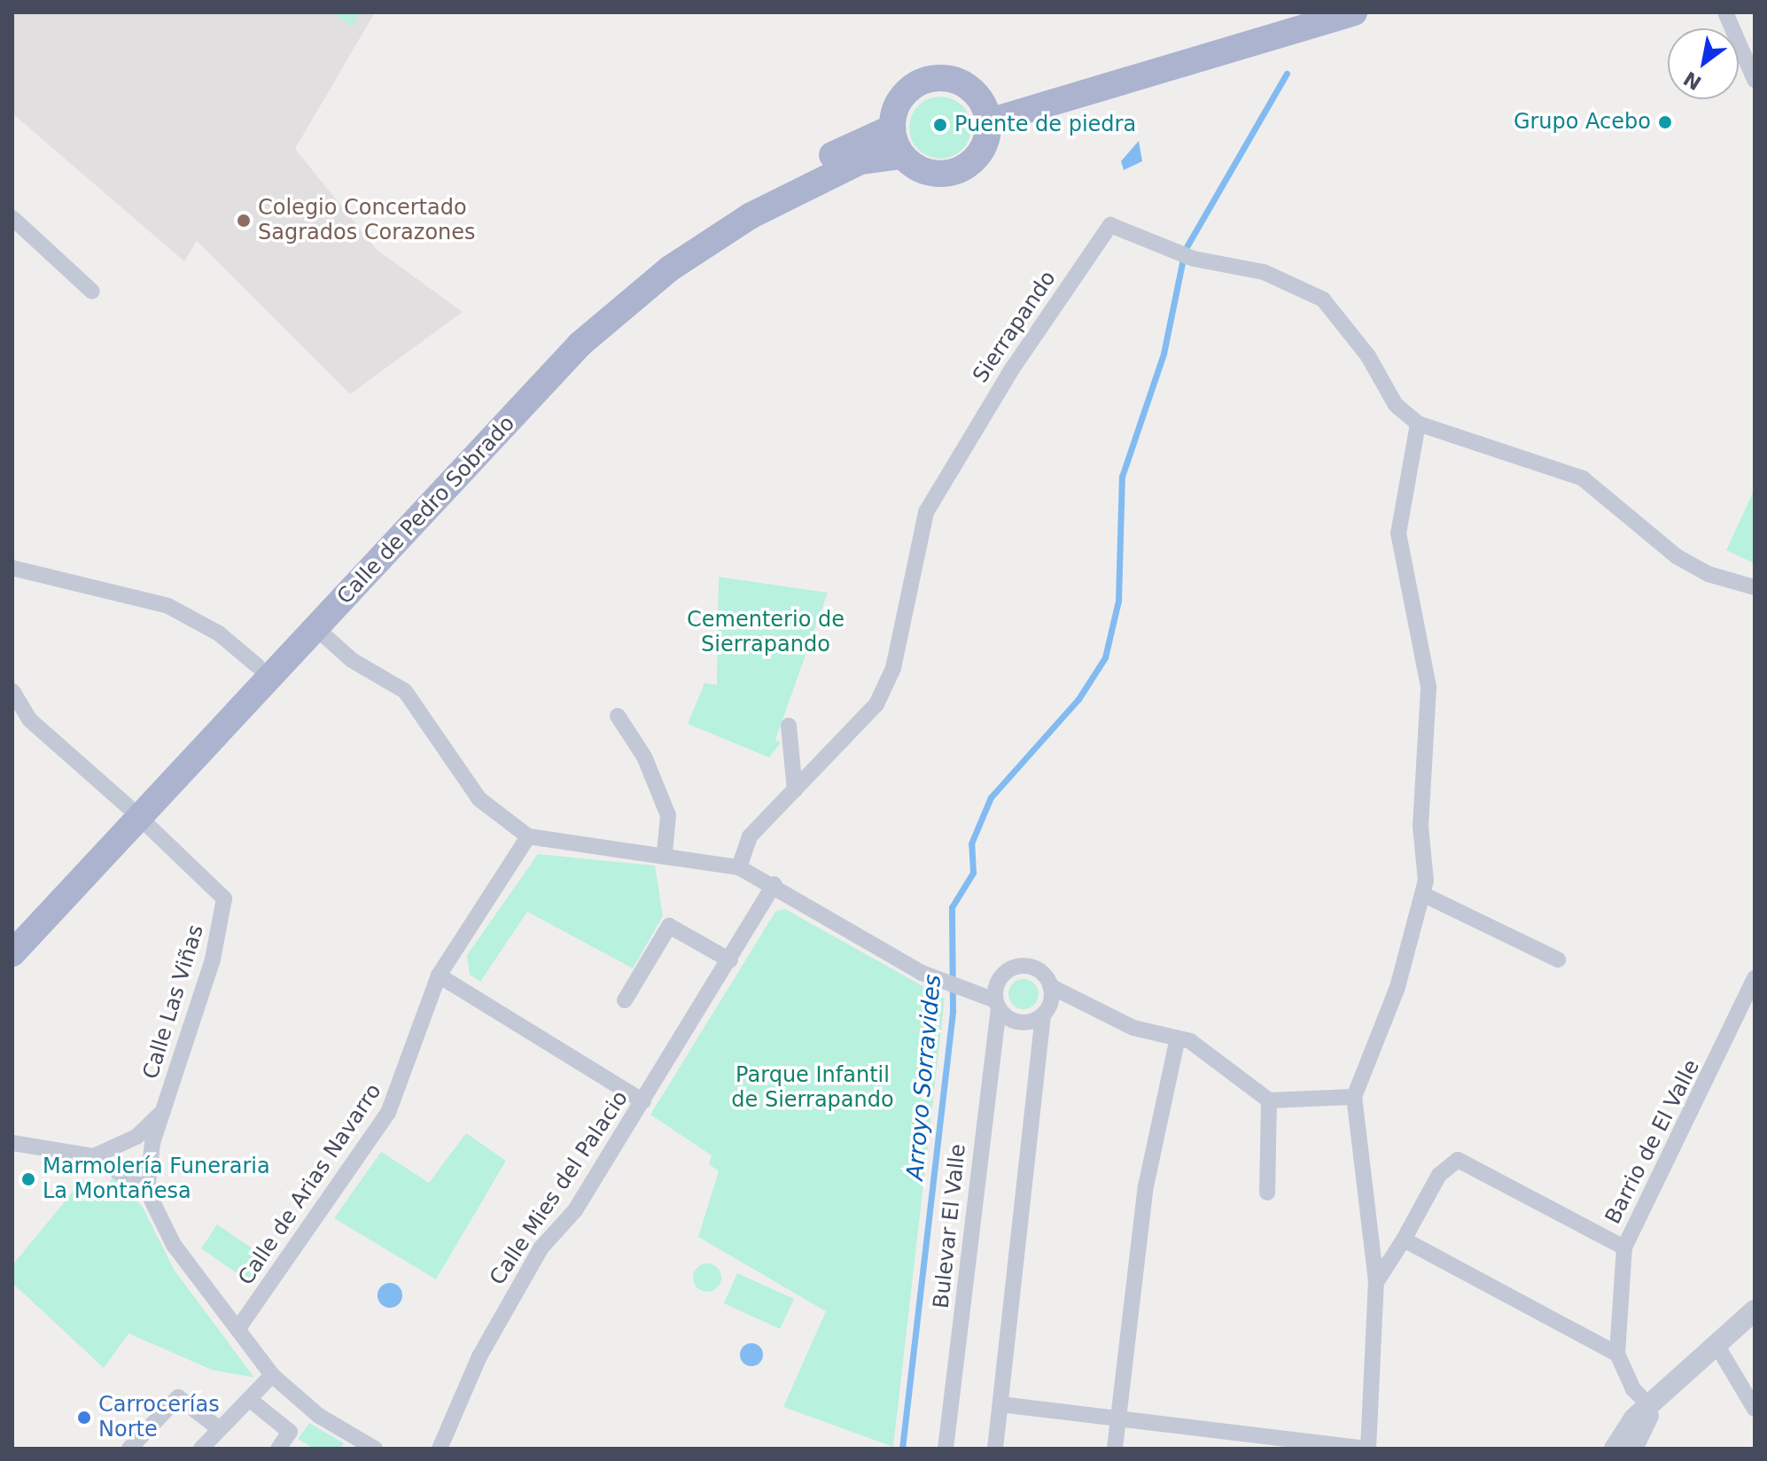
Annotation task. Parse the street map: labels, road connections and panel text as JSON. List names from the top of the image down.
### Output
{
  "streets": {
    "main road": ["Calle de Pedro Sobrado"],
    "street": [
      "Sierrapando",
      "Calle Las Viñas",
      "Barrio de El Valle",
      "Calle de Arias Navarro",
      "Calle Mies del Palacio",
      "Bulevar El Valle"
    ]
  },
  "crossings": [
    ["Calle de Pedro Sobrado", "Calle Las Viñas"]
  ],
  "water": ["Arroyo Sorravides"],
  "parks": ["Cementerio de Sierrapando", "Parque Infantil de Sierrapando"],
  "places": [
    "Grupo Acebo",
    "Puente de piedra",
    "Colegio Concertado Sagrados Corazones",
    "Marmolería Funeraria La Montañesa",
    "Carrocerías Norte"
  ],
  "north": "bottom left"
}
